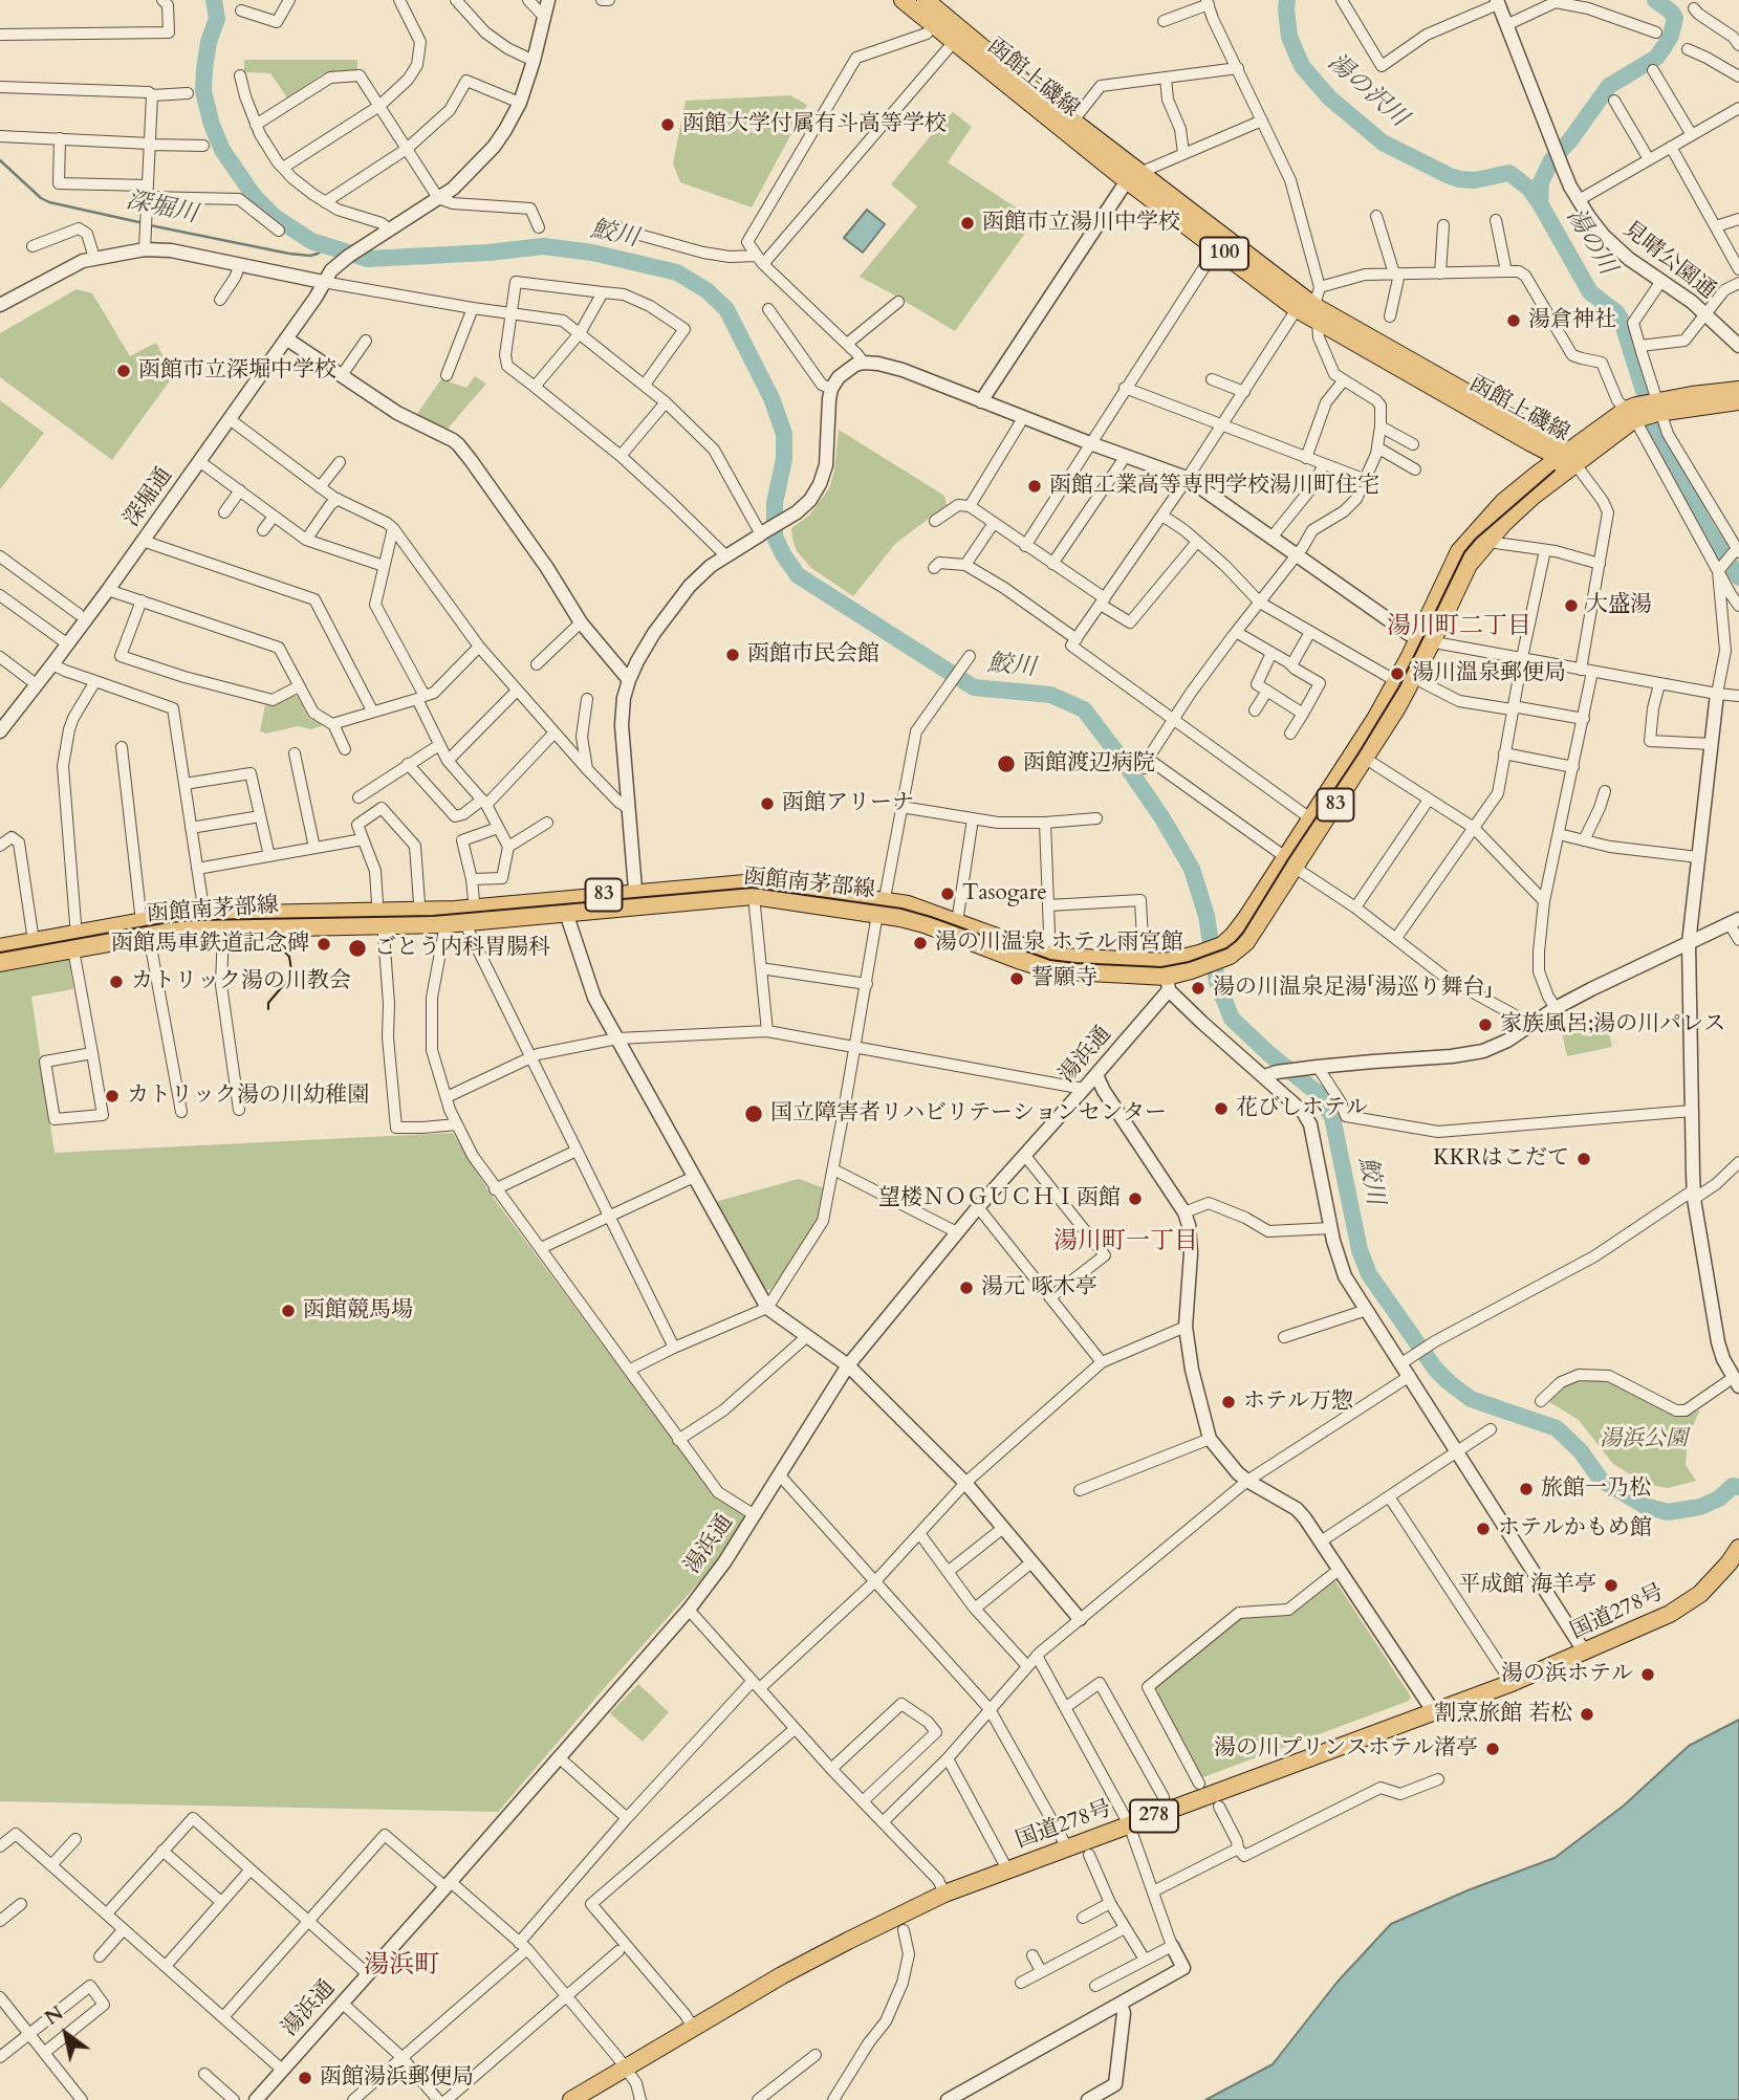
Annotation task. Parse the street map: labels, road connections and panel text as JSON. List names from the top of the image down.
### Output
{
  "streets": {
    "main road": [
      "函館上磯線",
      "100",
      "83",
      "函館南茅部線",
      "国道278号",
      "278"
    ],
    "street": ["見晴公園通", "深堀通", "湯浜通"]
  },
  "crossings": [
    ["函館上磯線", "83"],
    ["83", "函館南茅部線"],
    ["函館南茅部線", "湯浜通"]
  ],
  "districts": ["湯川町二丁目", "湯川町一丁目", "湯浜町"],
  "water": [
    "湯の沢川",
    "深堀川",
    "鮫川",
    "湯の川"
  ],
  "parks": ["湯浜公園"],
  "places": [
    "函館大学付属有斗高等学校",
    "函館市立湯川中学校",
    "湯倉神社",
    "函館市立深堀中学校",
    "函館工業高等専門学校湯川町住宅",
    "大盛湯",
    "函館市民会館",
    "湯川溫泉郵便局",
    "函館渡辺病院",
    "函館アリーナ",
    "Tasogare",
    "湯の川温泉 ホテル雨宮館",
    "函館馬車鉄道記念碑",
    "ごとう内科胃腸科",
    "誓願寺",
    "カトリック湯の川教会",
    "湯の川温泉足湯「湯巡り舞台」",
    "家族風呂;湯の川パレス",
    "カトリック湯の川幼稚園",
    "花びしホテル",
    "国立障害者リハビリテーションセンター",
    "KKRはこだて",
    "望楼ＮＯＧＵＣＨＩ函館",
    "湯元 啄木亭",
    "函館競馬場",
    "ホテル万惣",
    "旅館一乃松",
    "ホテルかもめ館",
    "平成館 海羊亭",
    "湯の浜ホテル",
    "割烹旅館 若松",
    "湯の川プリンスホテル渚亭",
    "函館湯浜郵便局"
  ],
  "north": "top left"
}
